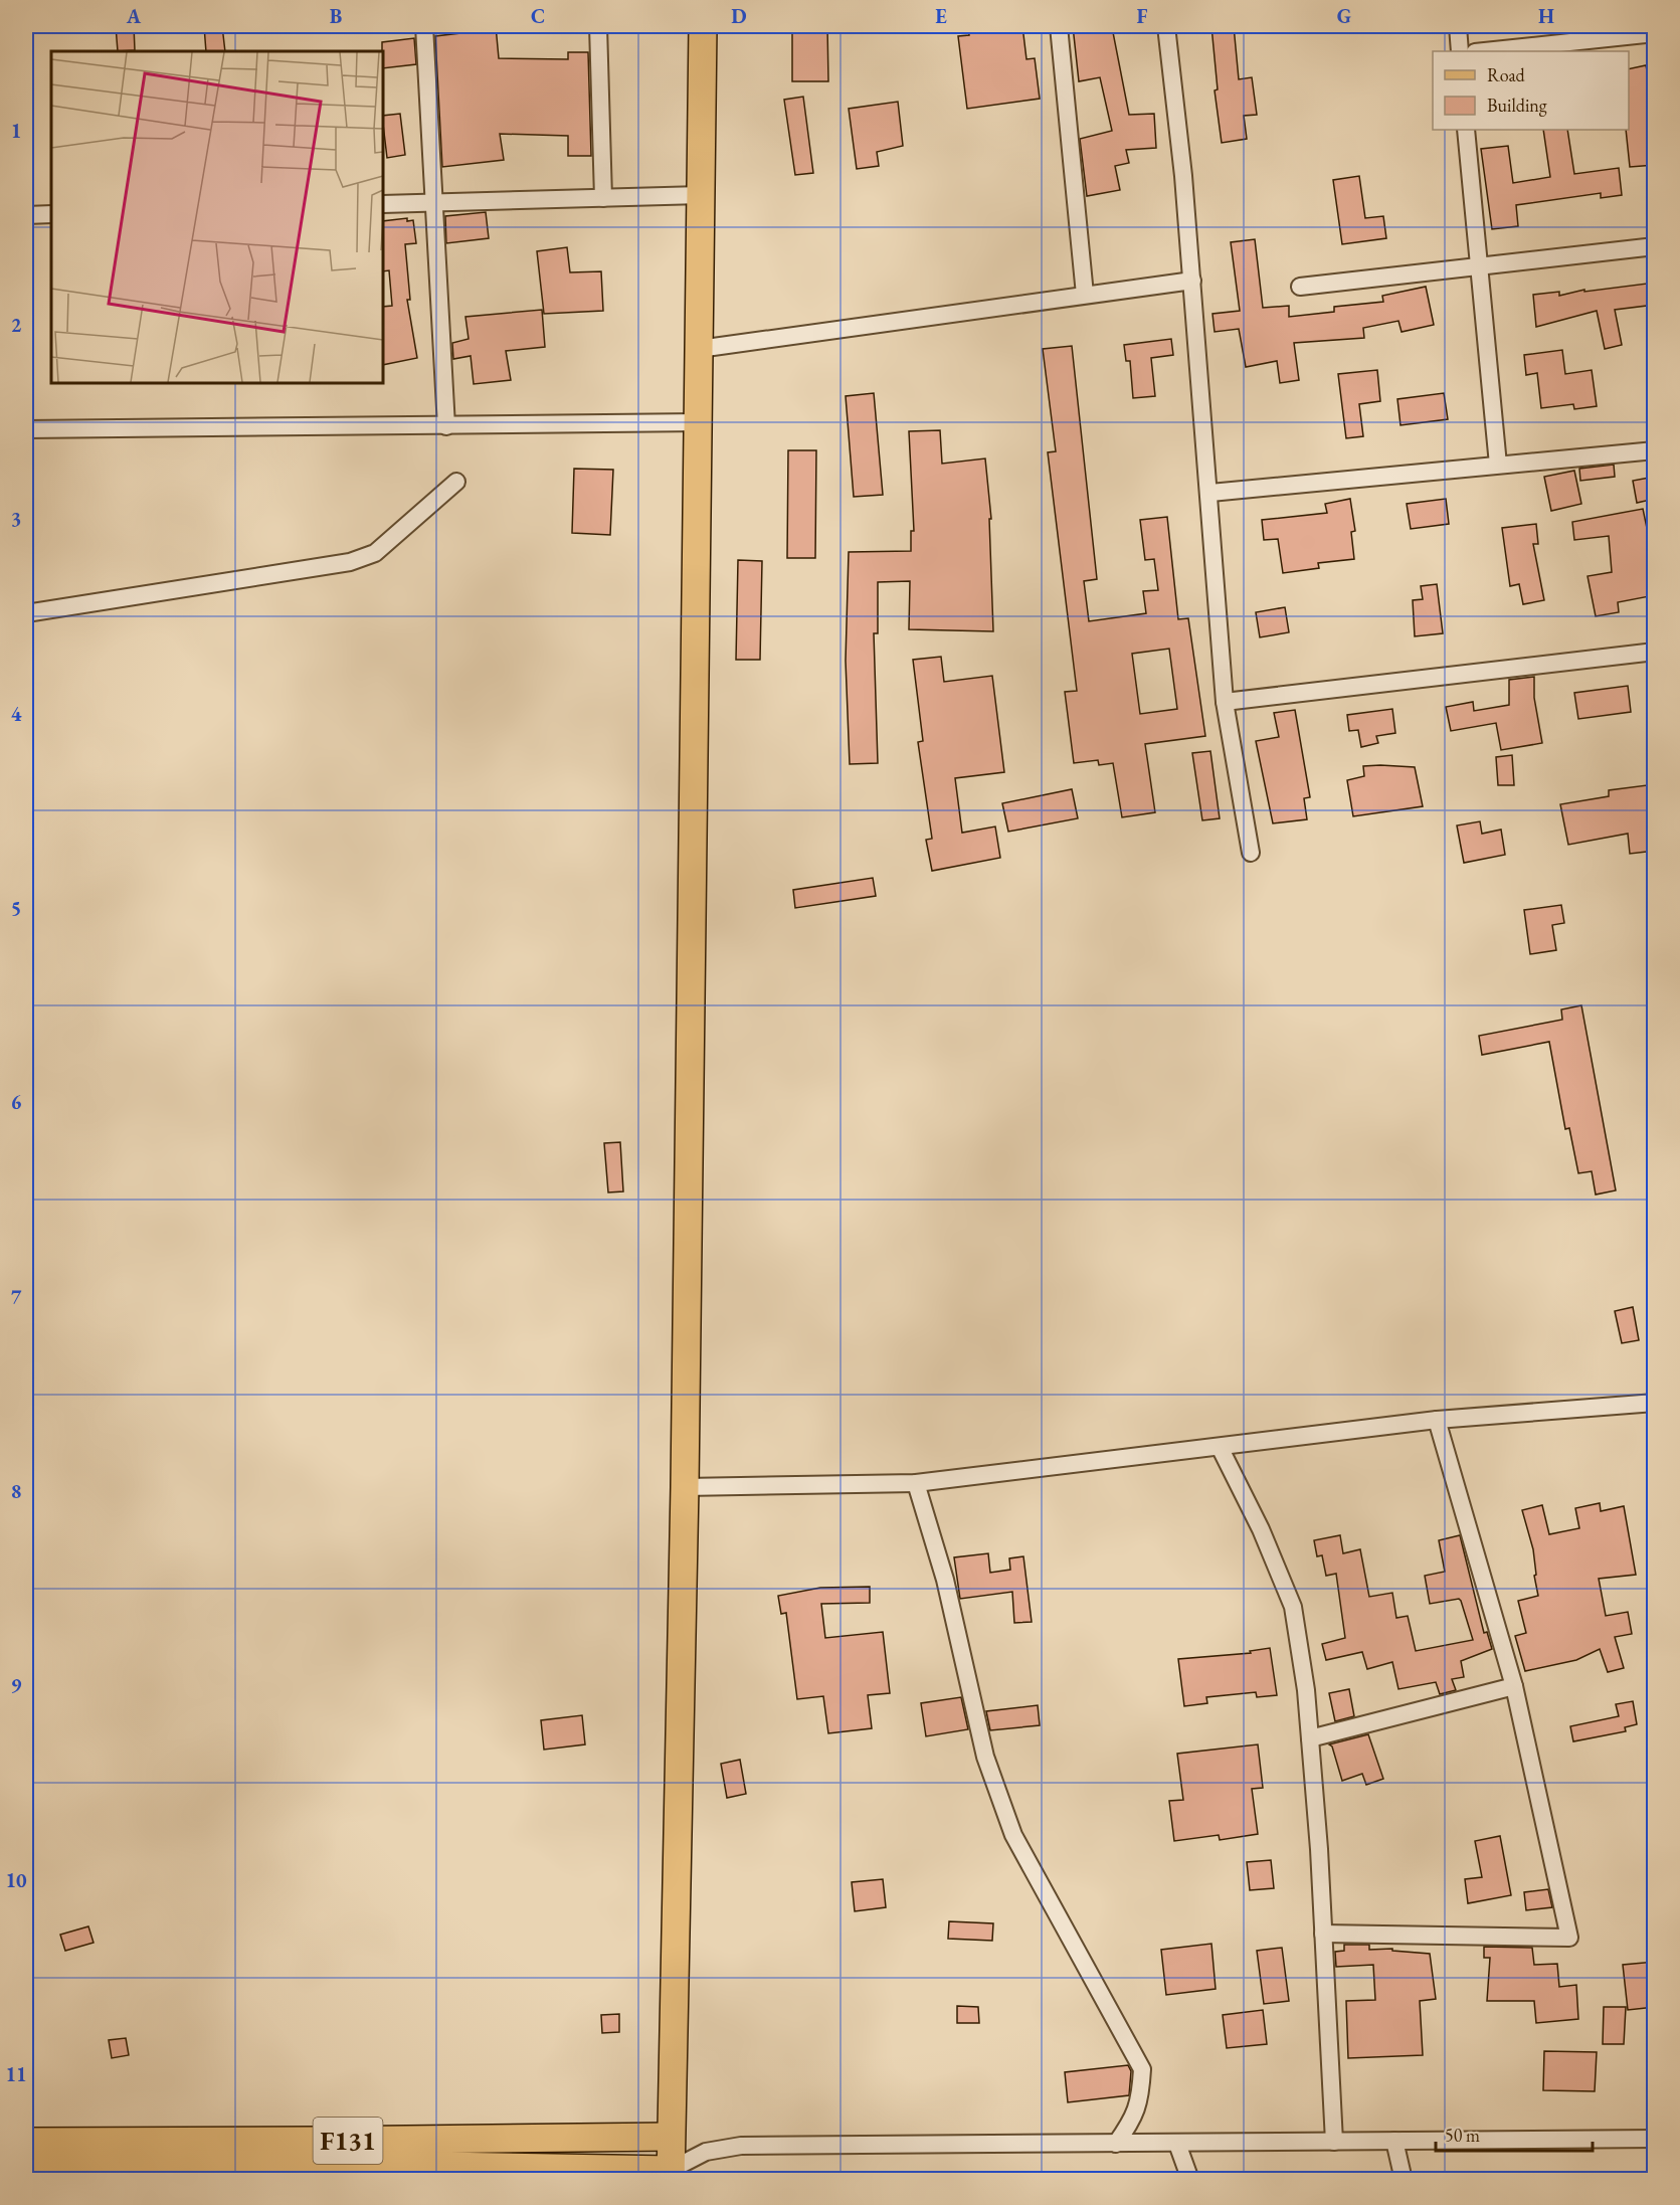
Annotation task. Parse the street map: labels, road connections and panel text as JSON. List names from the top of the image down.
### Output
{
  "streets": {
    "main road": ["F131"]
  },
  "legend": ["Road", "Building"],
  "scale_bar": "50 m",
  "grid": {
    "columns": [
      "A",
      "B",
      "C",
      "D",
      "E",
      "F",
      "G",
      "H"
    ],
    "rows": [
      "1",
      "2",
      "3",
      "4",
      "5",
      "6",
      "7",
      "8",
      "9",
      "10",
      "11"
    ]
  }
}
